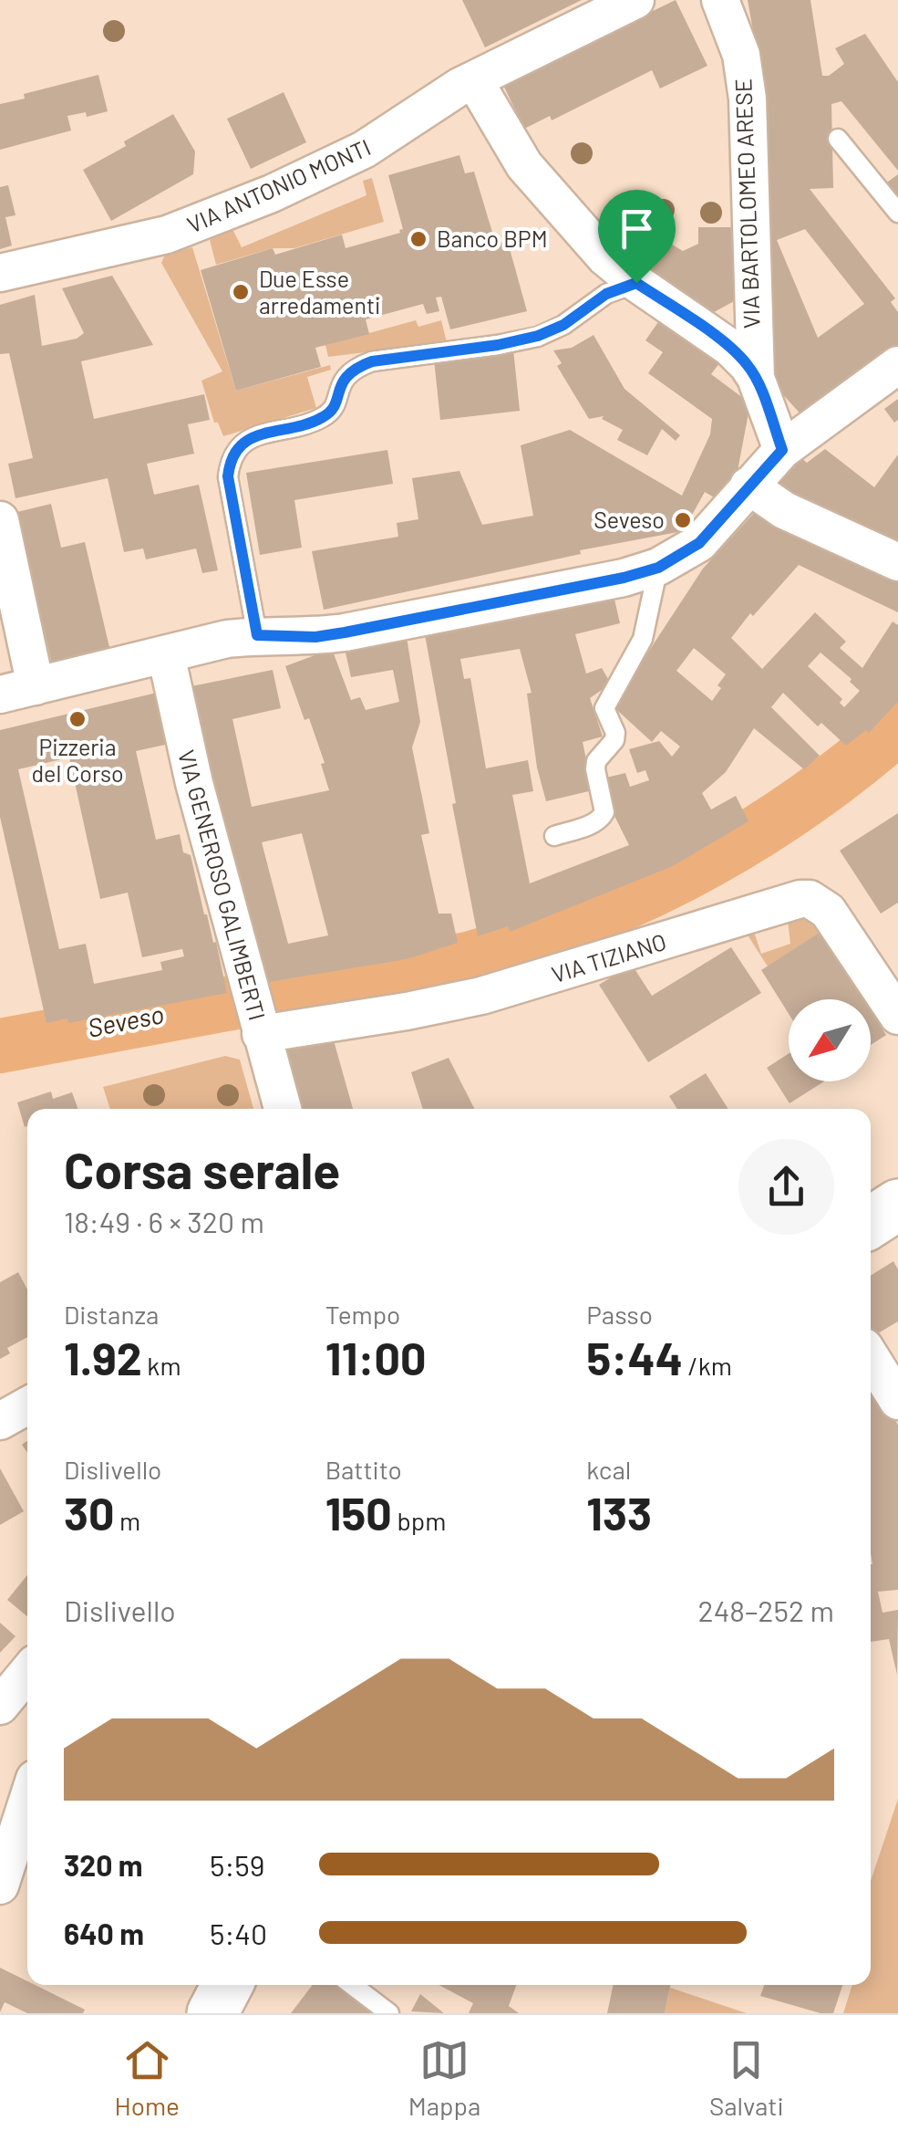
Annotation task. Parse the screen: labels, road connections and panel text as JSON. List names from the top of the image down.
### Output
{
  "streets": {
    "street": [
      "VIA ANTONIO MONTI",
      "VIA BARTOLOMEO ARESE",
      "VIA GENEROSO GALIMBERTI",
      "VIA TIZIANO"
    ]
  },
  "crossings": [
    ["VIA GENEROSO GALIMBERTI", "VIA TIZIANO"]
  ],
  "water": ["Seveso"],
  "places": [
    "Banco BPM",
    "Due Esse arredamenti",
    "Seveso",
    "Pizzeria del Corso"
  ],
  "north": "bottom left",
  "page": {
    "heading": ["Corsa serale", "18:49 · 6 × 320 m"],
    "stats": [
      ["Distanza", "1.92 km"],
      ["Tempo", "11:00"],
      ["Passo", "5:44 /km"],
      ["Dislivello", "30 m"],
      ["Battito", "150 bpm"],
      ["kcal", "133"]
    ],
    "chart": ["Dislivello", "248–252 m"],
    "list": [
      {
        "name": "320 m",
        "note": "5:59"
      },
      {
        "name": "640 m",
        "note": "5:40"
      }
    ],
    "tabs": ["Home", "Mappa", "Salvati"]
  }
}
